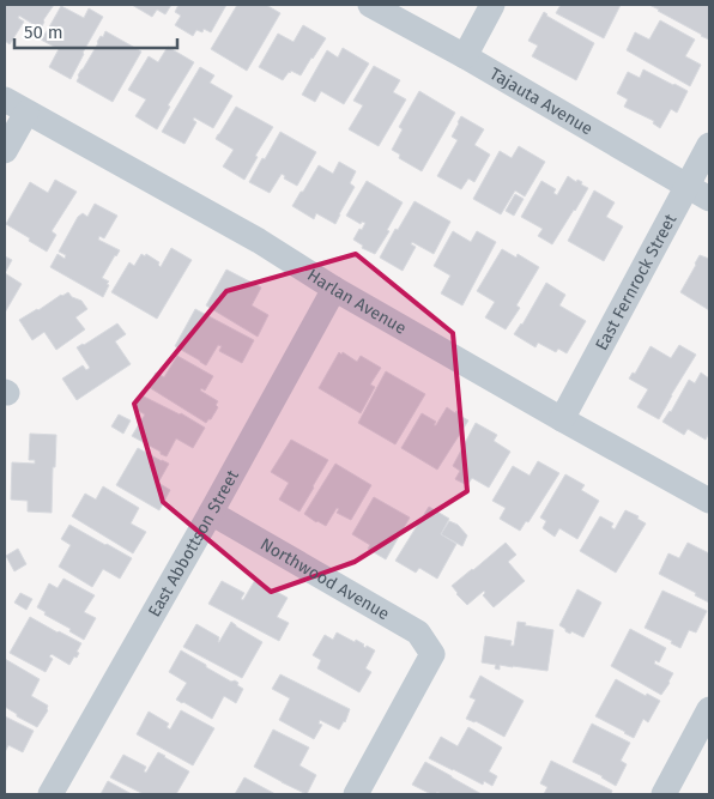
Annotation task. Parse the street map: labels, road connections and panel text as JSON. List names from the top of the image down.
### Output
{
  "streets": {
    "street": [
      "Tajauta Avenue",
      "East Fernrock Street",
      "Harlan Avenue",
      "East Abbottson Street",
      "Northwood Avenue"
    ]
  },
  "crossings": [
    ["Tajauta Avenue", "East Fernrock Street"],
    ["East Fernrock Street", "Harlan Avenue"],
    ["Harlan Avenue", "East Abbottson Street"],
    ["East Abbottson Street", "Northwood Avenue"]
  ],
  "scale_bar": "50 m"
}
